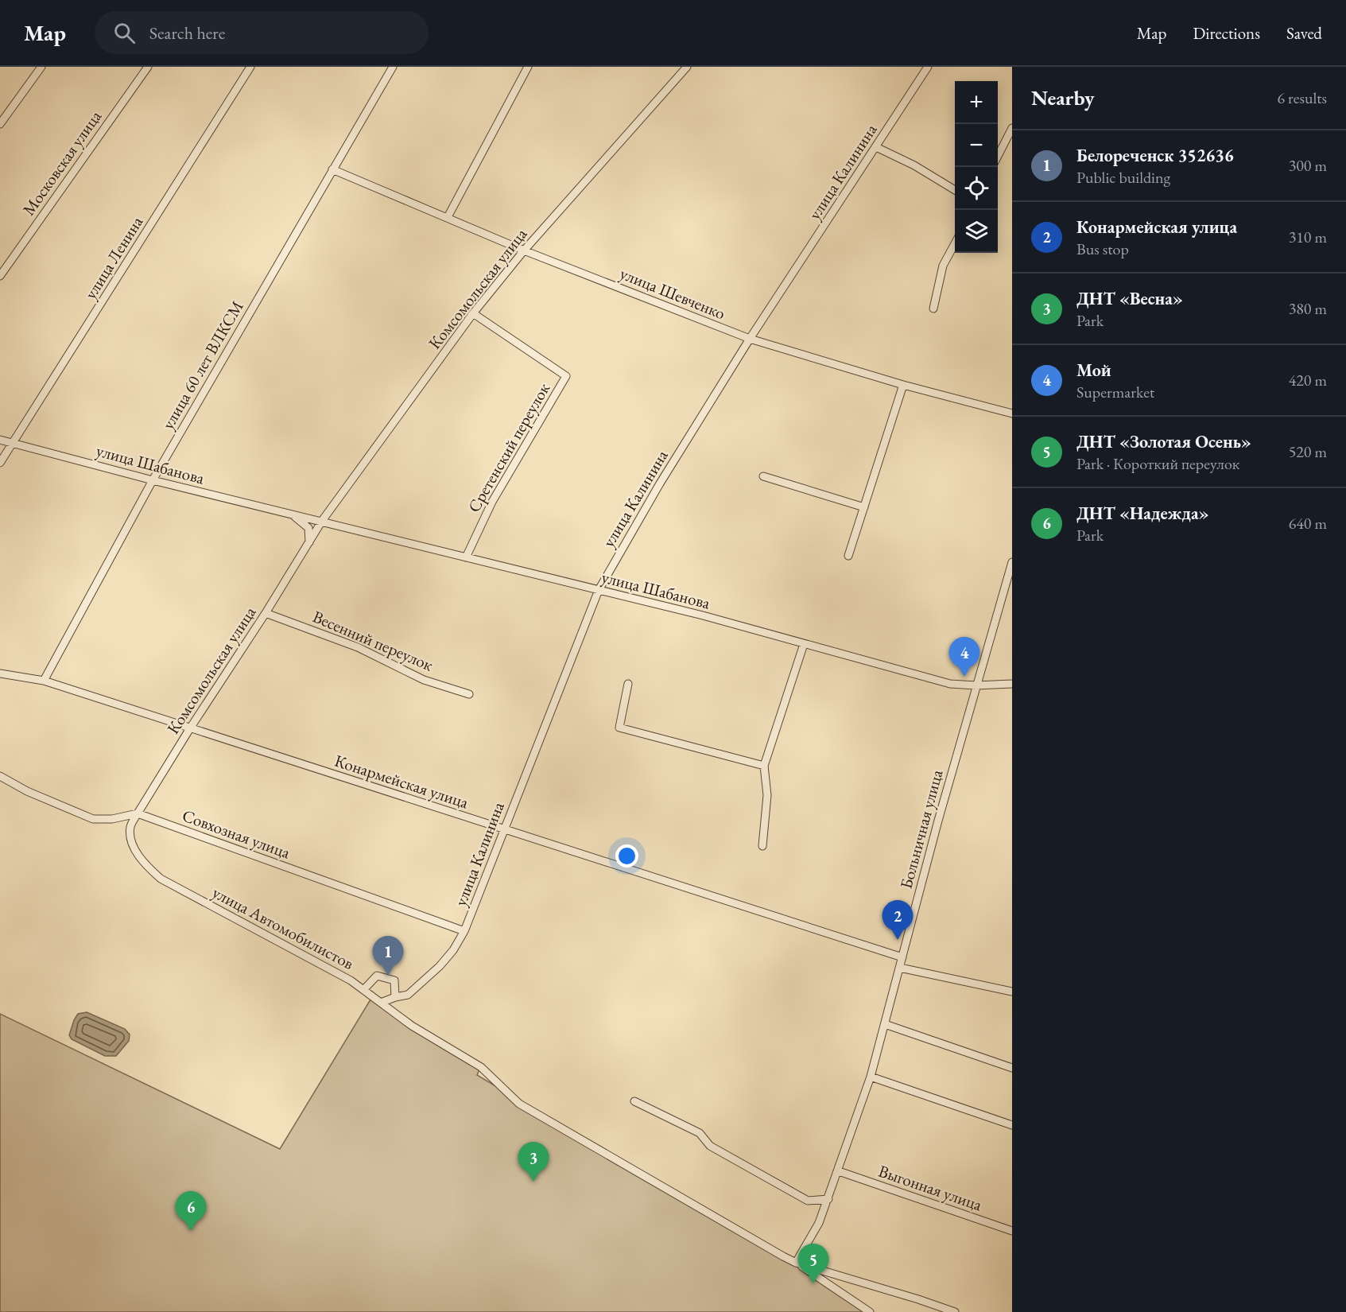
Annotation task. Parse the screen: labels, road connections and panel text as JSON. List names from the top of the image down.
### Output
{
  "streets": {
    "street": [
      "Московская улица",
      "улица Калинина",
      "улица Ленина",
      "Комсомольская улица",
      "улица Шевченко",
      "улица 60 лет ВЛКСМ",
      "Сретенский переулок",
      "улица Шабанова",
      "Весенний переулок",
      "Конармейская улица",
      "Больничная улица",
      "Совхозная улица",
      "улица Автомобилистов",
      "Выгонная улица"
    ]
  },
  "crossings": [
    ["улица Калинина", "улица Шевченко"],
    ["улица Калинина", "улица Шабанова"],
    ["улица Калинина", "Конармейская улица"],
    ["улица Калинина", "Совхозная улица"],
    ["улица Калинина", "улица Автомобилистов"],
    ["улица Ленина", "улица Шабанова"],
    ["Комсомольская улица", "улица Шевченко"],
    ["Комсомольская улица", "Сретенский переулок"],
    ["Комсомольская улица", "улица Шабанова"],
    ["Комсомольская улица", "Весенний переулок"],
    ["Комсомольская улица", "Конармейская улица"],
    ["Комсомольская улица", "Совхозная улица"],
    ["Комсомольская улица", "улица Автомобилистов"],
    ["улица Шевченко", "улица 60 лет ВЛКСМ"],
    ["улица 60 лет ВЛКСМ", "улица Шабанова"],
    ["улица 60 лет ВЛКСМ", "Конармейская улица"],
    ["Сретенский переулок", "улица Шабанова"],
    ["улица Шабанова", "Больничная улица"],
    ["Конармейская улица", "Больничная улица"],
    ["Больничная улица", "улица Автомобилистов"],
    ["Больничная улица", "Выгонная улица"],
    ["Совхозная улица", "улица Автомобилистов"]
  ],
  "page": {
    "header": "Map",
    "search": "Search here",
    "nav": ["Map", "Directions", "Saved"],
    "heading": ["Nearby", "6 results"],
    "map_buttons": ["+", "−"],
    "list": [
      {
        "mark": "1",
        "name": "Белореченск 352636",
        "note": "Public building",
        "value": "300 m"
      },
      {
        "mark": "2",
        "name": "Конармейская улица",
        "note": "Bus stop",
        "value": "310 m"
      },
      {
        "mark": "3",
        "name": "ДНТ «Весна»",
        "note": "Park",
        "value": "380 m"
      },
      {
        "mark": "4",
        "name": "Мой",
        "note": "Supermarket",
        "value": "420 m"
      },
      {
        "mark": "5",
        "name": "ДНТ «Золотая Осень»",
        "note": "Park · Короткий переулок",
        "value": "520 m"
      },
      {
        "mark": "6",
        "name": "ДНТ «Надежда»",
        "note": "Park",
        "value": "640 m"
      }
    ],
    "pins": [
      "4",
      "2",
      "1",
      "3",
      "6",
      "5"
    ]
  }
}
